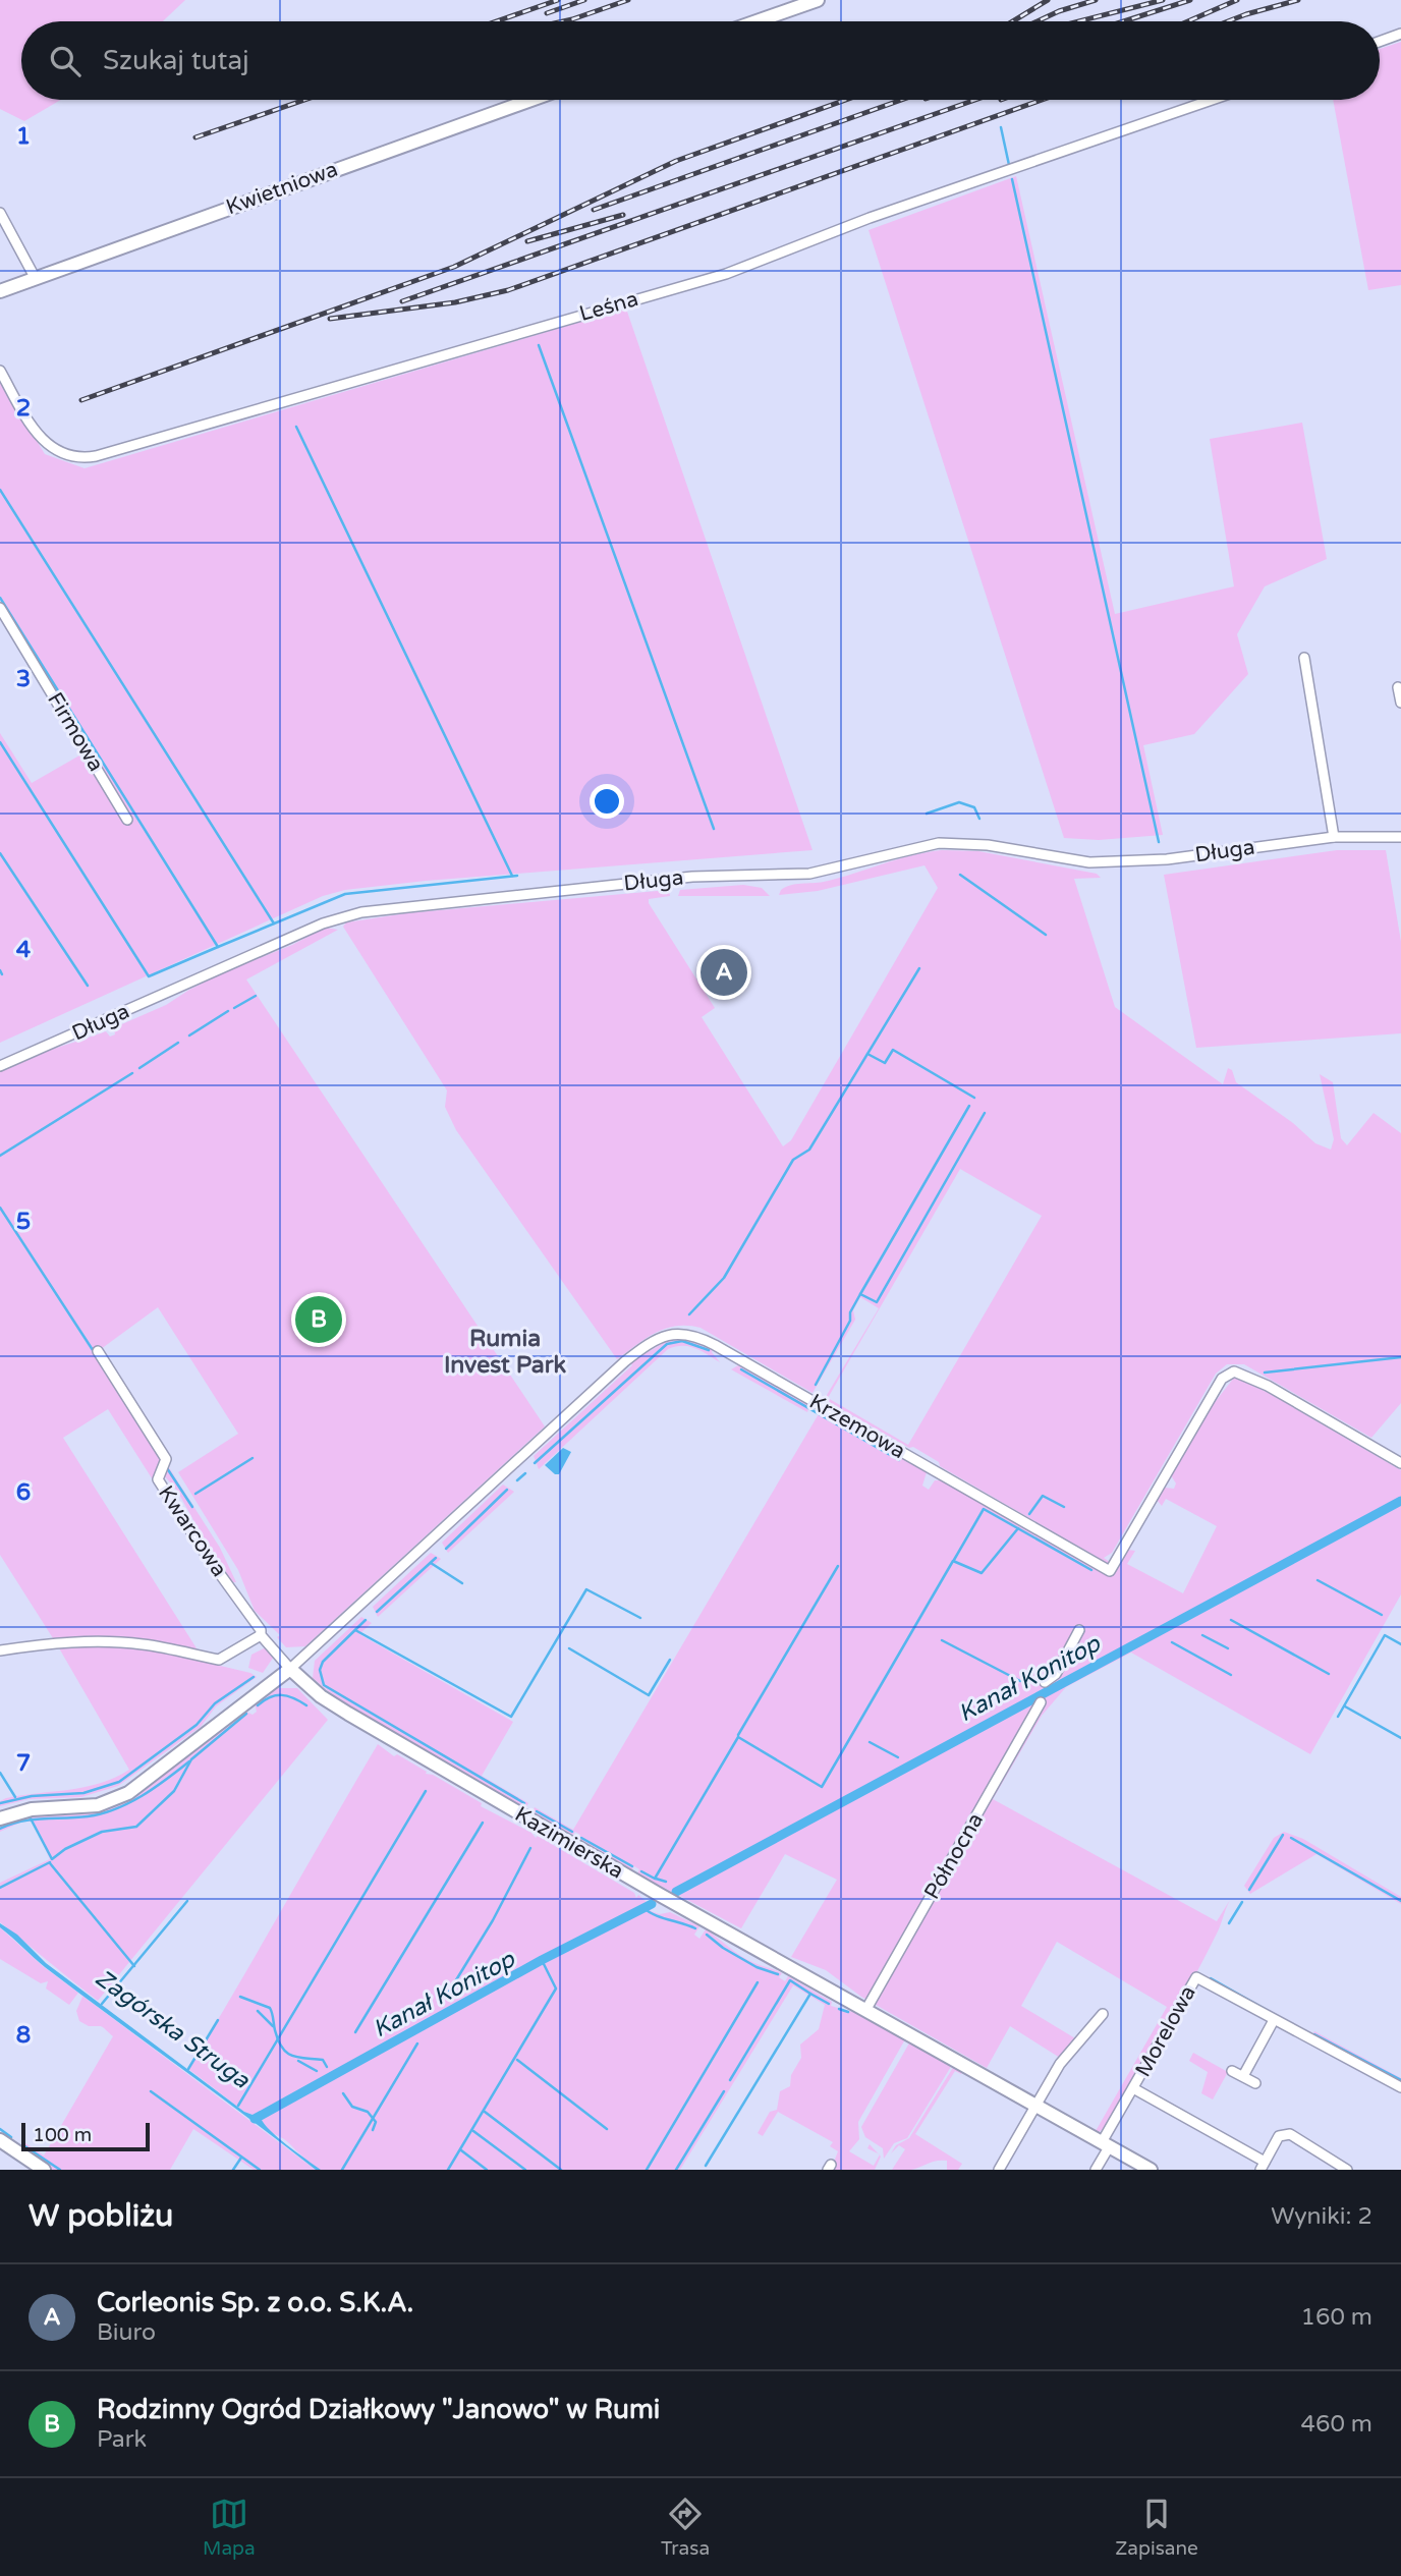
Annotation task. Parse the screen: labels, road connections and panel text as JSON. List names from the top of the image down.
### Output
{
  "streets": {
    "street": [
      "Kwietniowa",
      "Leśna",
      "Firmowa",
      "Długa",
      "Krzemowa",
      "Kwarcowa",
      "Kazimierska",
      "Północna",
      "Morelowa"
    ]
  },
  "crossings": [
    ["Krzemowa", "Kwarcowa"],
    ["Krzemowa", "Kazimierska"],
    ["Kwarcowa", "Kazimierska"],
    ["Kazimierska", "Północna"],
    ["Kazimierska", "Morelowa"]
  ],
  "districts": ["Rumia Invest Park"],
  "water": ["Kanał Konitop", "Zagórska Struga"],
  "scale_bar": "100 m",
  "page": {
    "search": "Szukaj tutaj",
    "pins": ["A", "B"],
    "scale": "100 m",
    "heading": ["W pobliżu", "Wyniki: 2"],
    "list": [
      {
        "mark": "A",
        "name": "Corleonis Sp. z o.o. S.K.A.",
        "note": "Biuro",
        "value": "160 m"
      },
      {
        "mark": "B",
        "name": "Rodzinny Ogród Działkowy \"Janowo\" w Rumi",
        "note": "Park",
        "value": "460 m"
      }
    ],
    "nav": ["Mapa", "Trasa", "Zapisane"]
  },
  "grid": {
    "rows": [
      "1",
      "2",
      "3",
      "4",
      "5",
      "6",
      "7",
      "8"
    ]
  }
}
